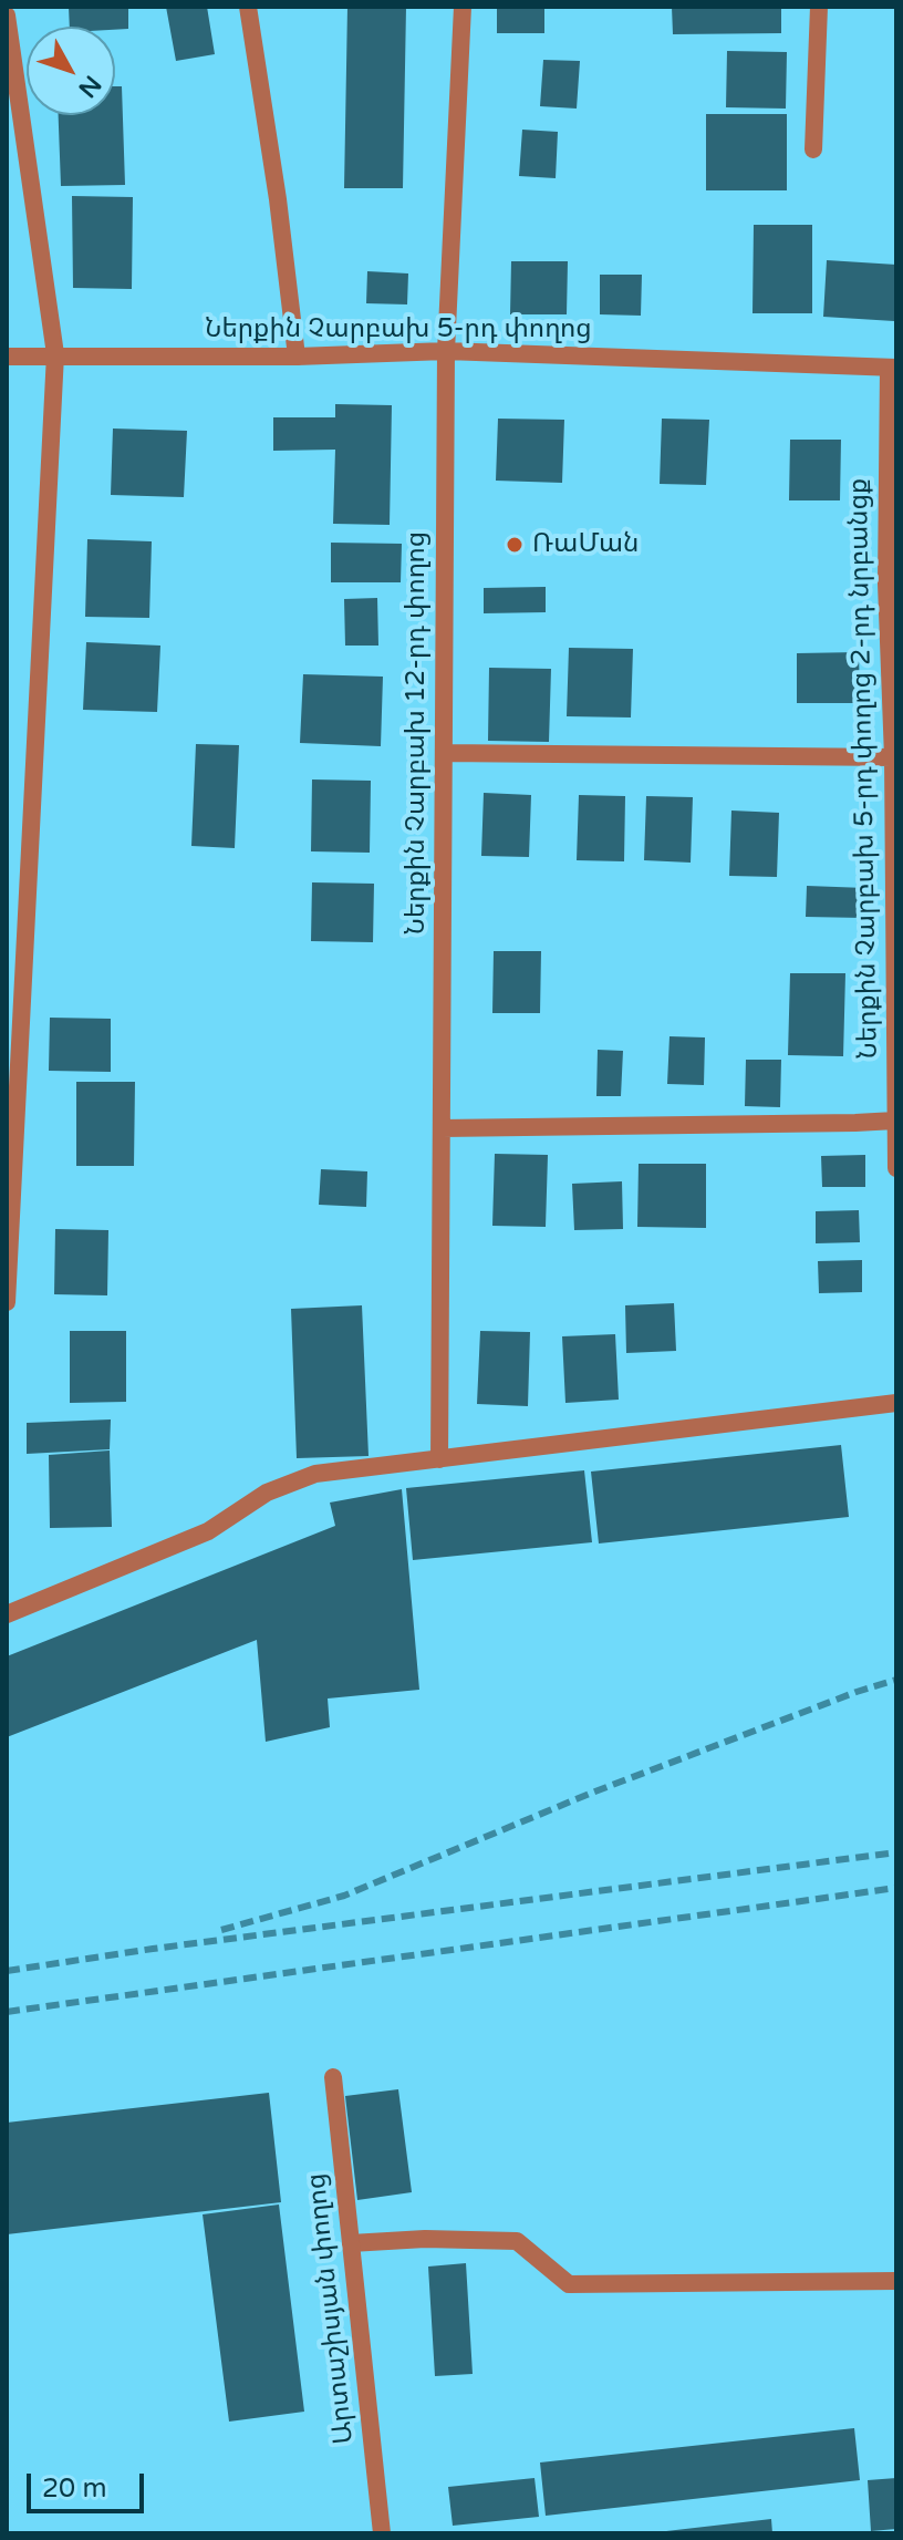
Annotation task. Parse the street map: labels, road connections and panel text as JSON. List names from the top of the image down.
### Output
{
  "streets": {
    "street": [
      "Ներքին Չարբախ 5-րդ փողոց",
      "Ներքին Չարբախ 12-րդ փողոց",
      "Ներքին Չարբախ 5-րդ փողոց 2-րդ նրբանցք",
      "Արտաշիսյան փողոց"
    ]
  },
  "crossings": [
    ["Ներքին Չարբախ 5-րդ փողոց", "Ներքին Չարբախ 12-րդ փողոց"],
    ["Ներքին Չարբախ 5-րդ փողոց", "Ներքին Չարբախ 5-րդ փողոց 2-րդ նրբանցք"]
  ],
  "places": ["ՌաՄան"],
  "scale_bar": "20 m",
  "north": "bottom right"
}
